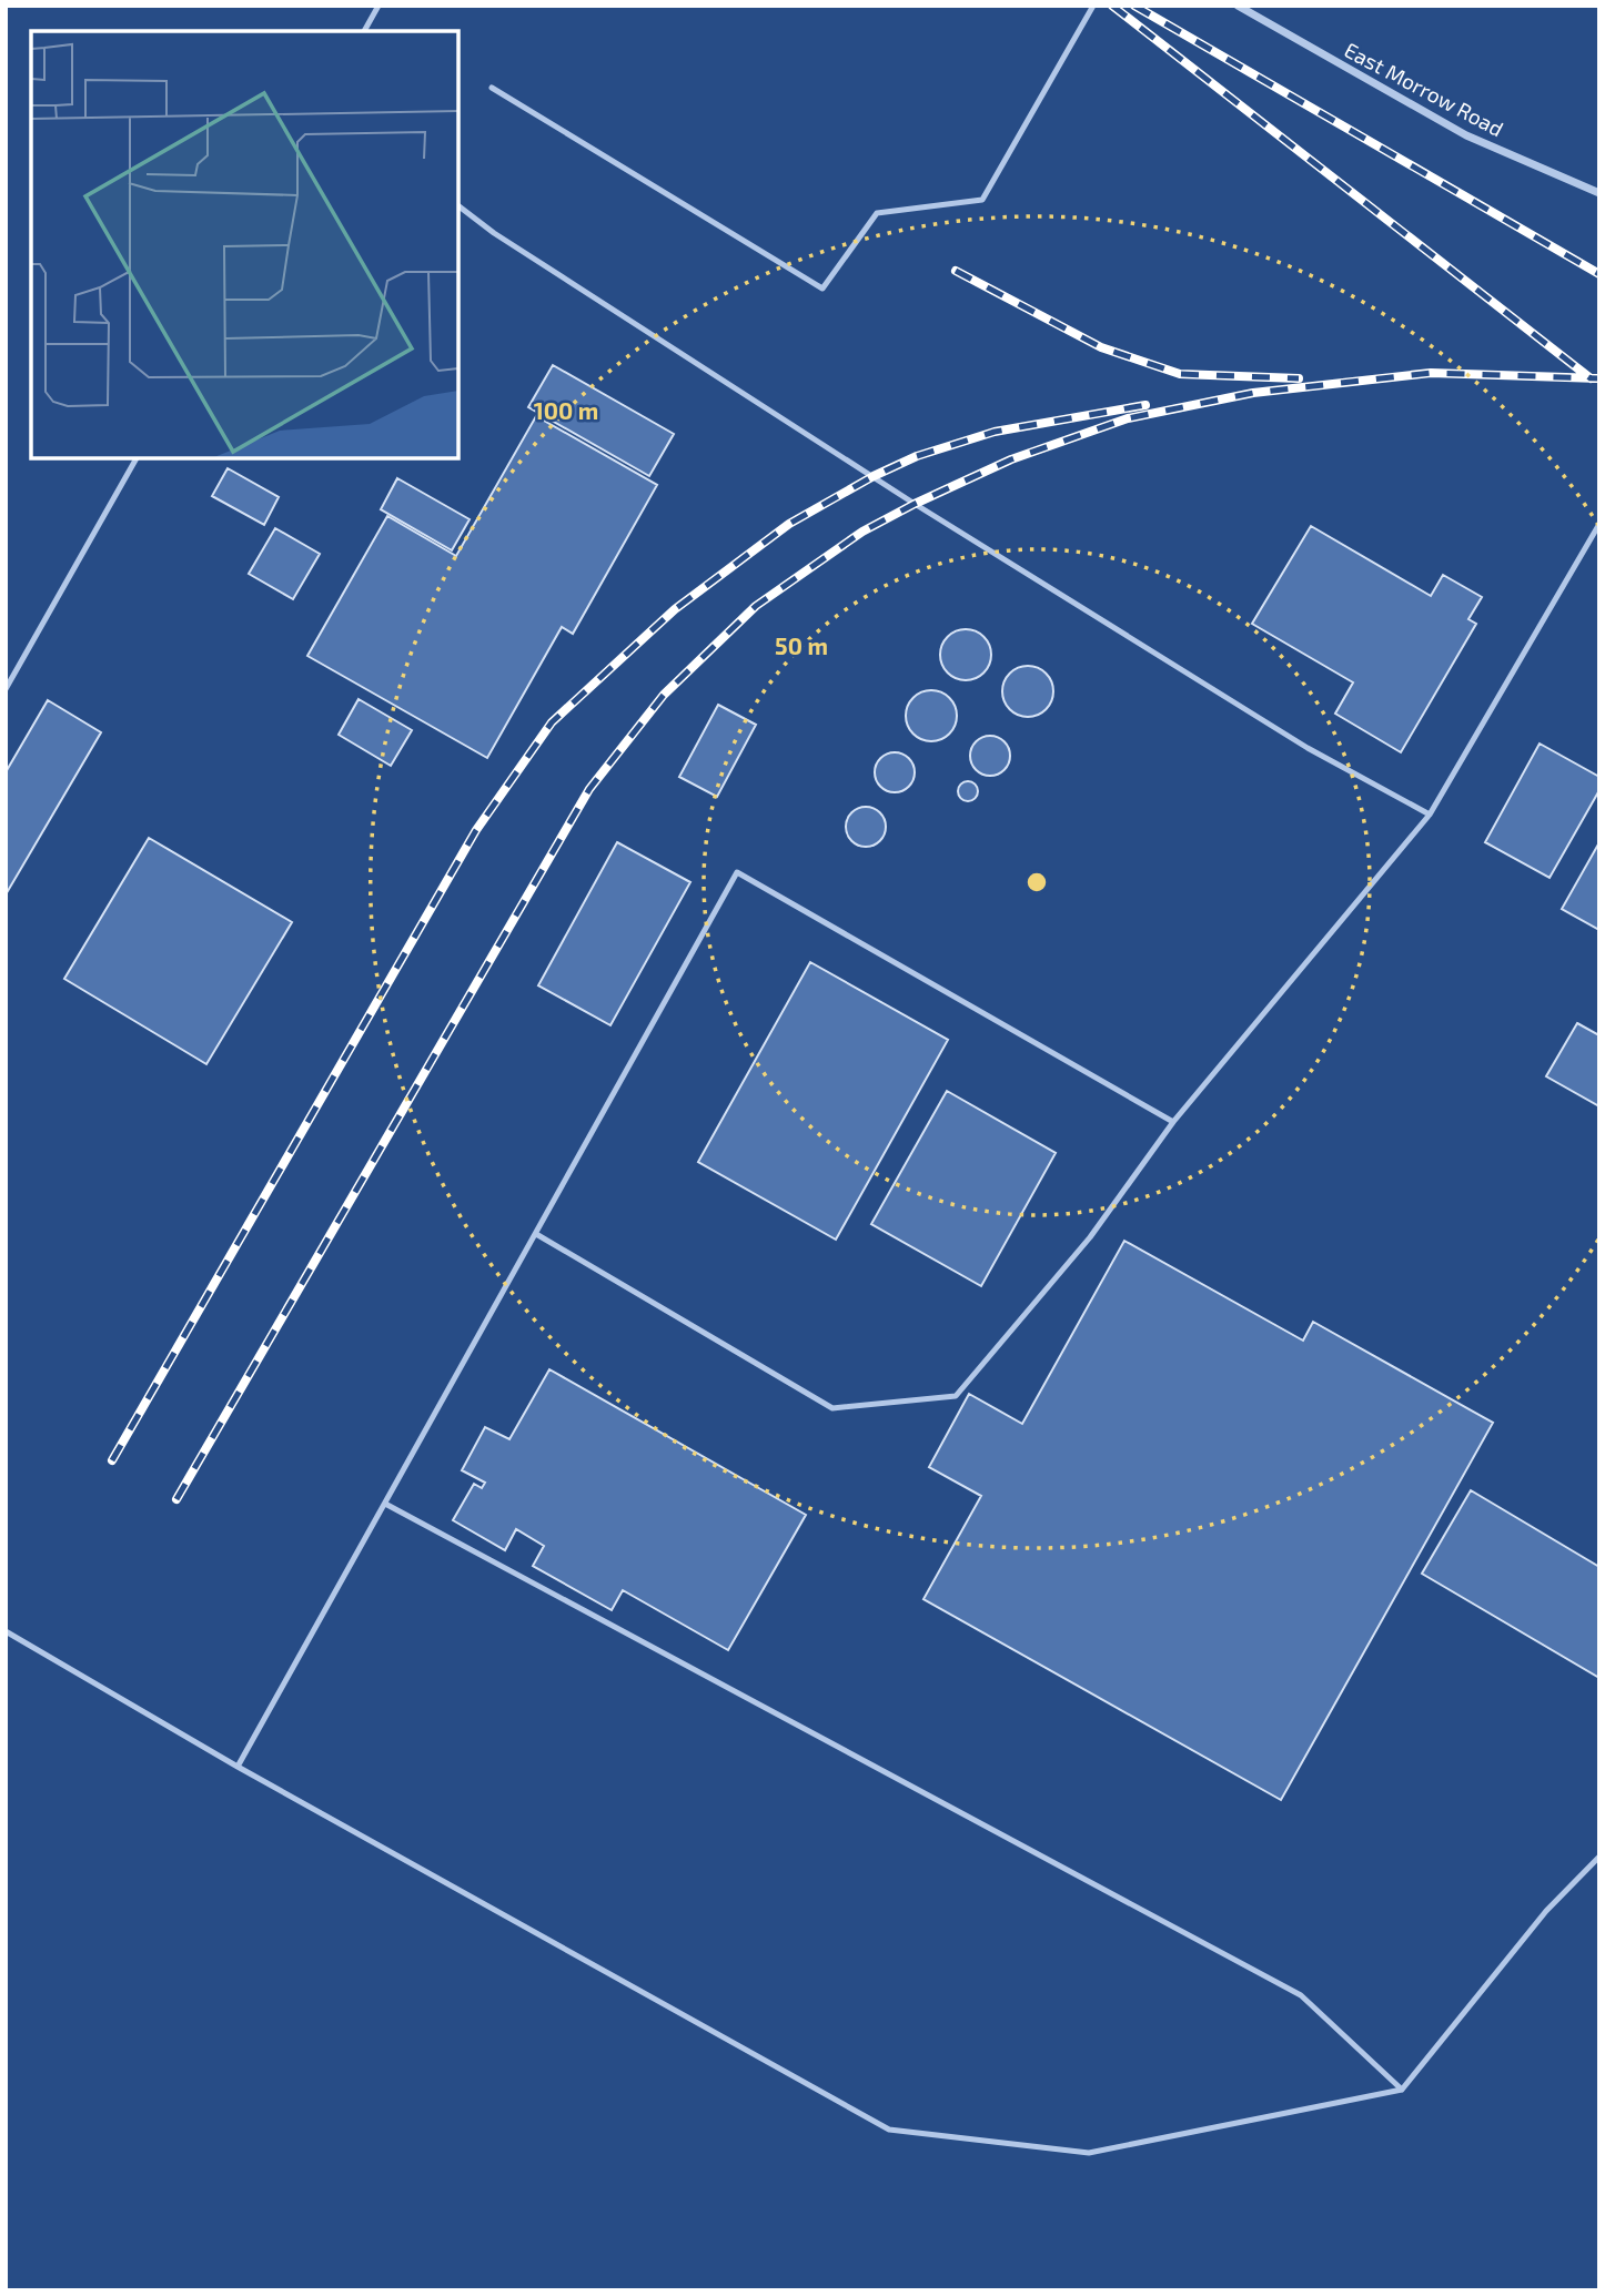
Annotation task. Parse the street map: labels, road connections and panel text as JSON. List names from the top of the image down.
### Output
{
  "streets": {
    "street": ["East Morrow Road"]
  },
  "rings": ["100 m", "50 m"]
}
